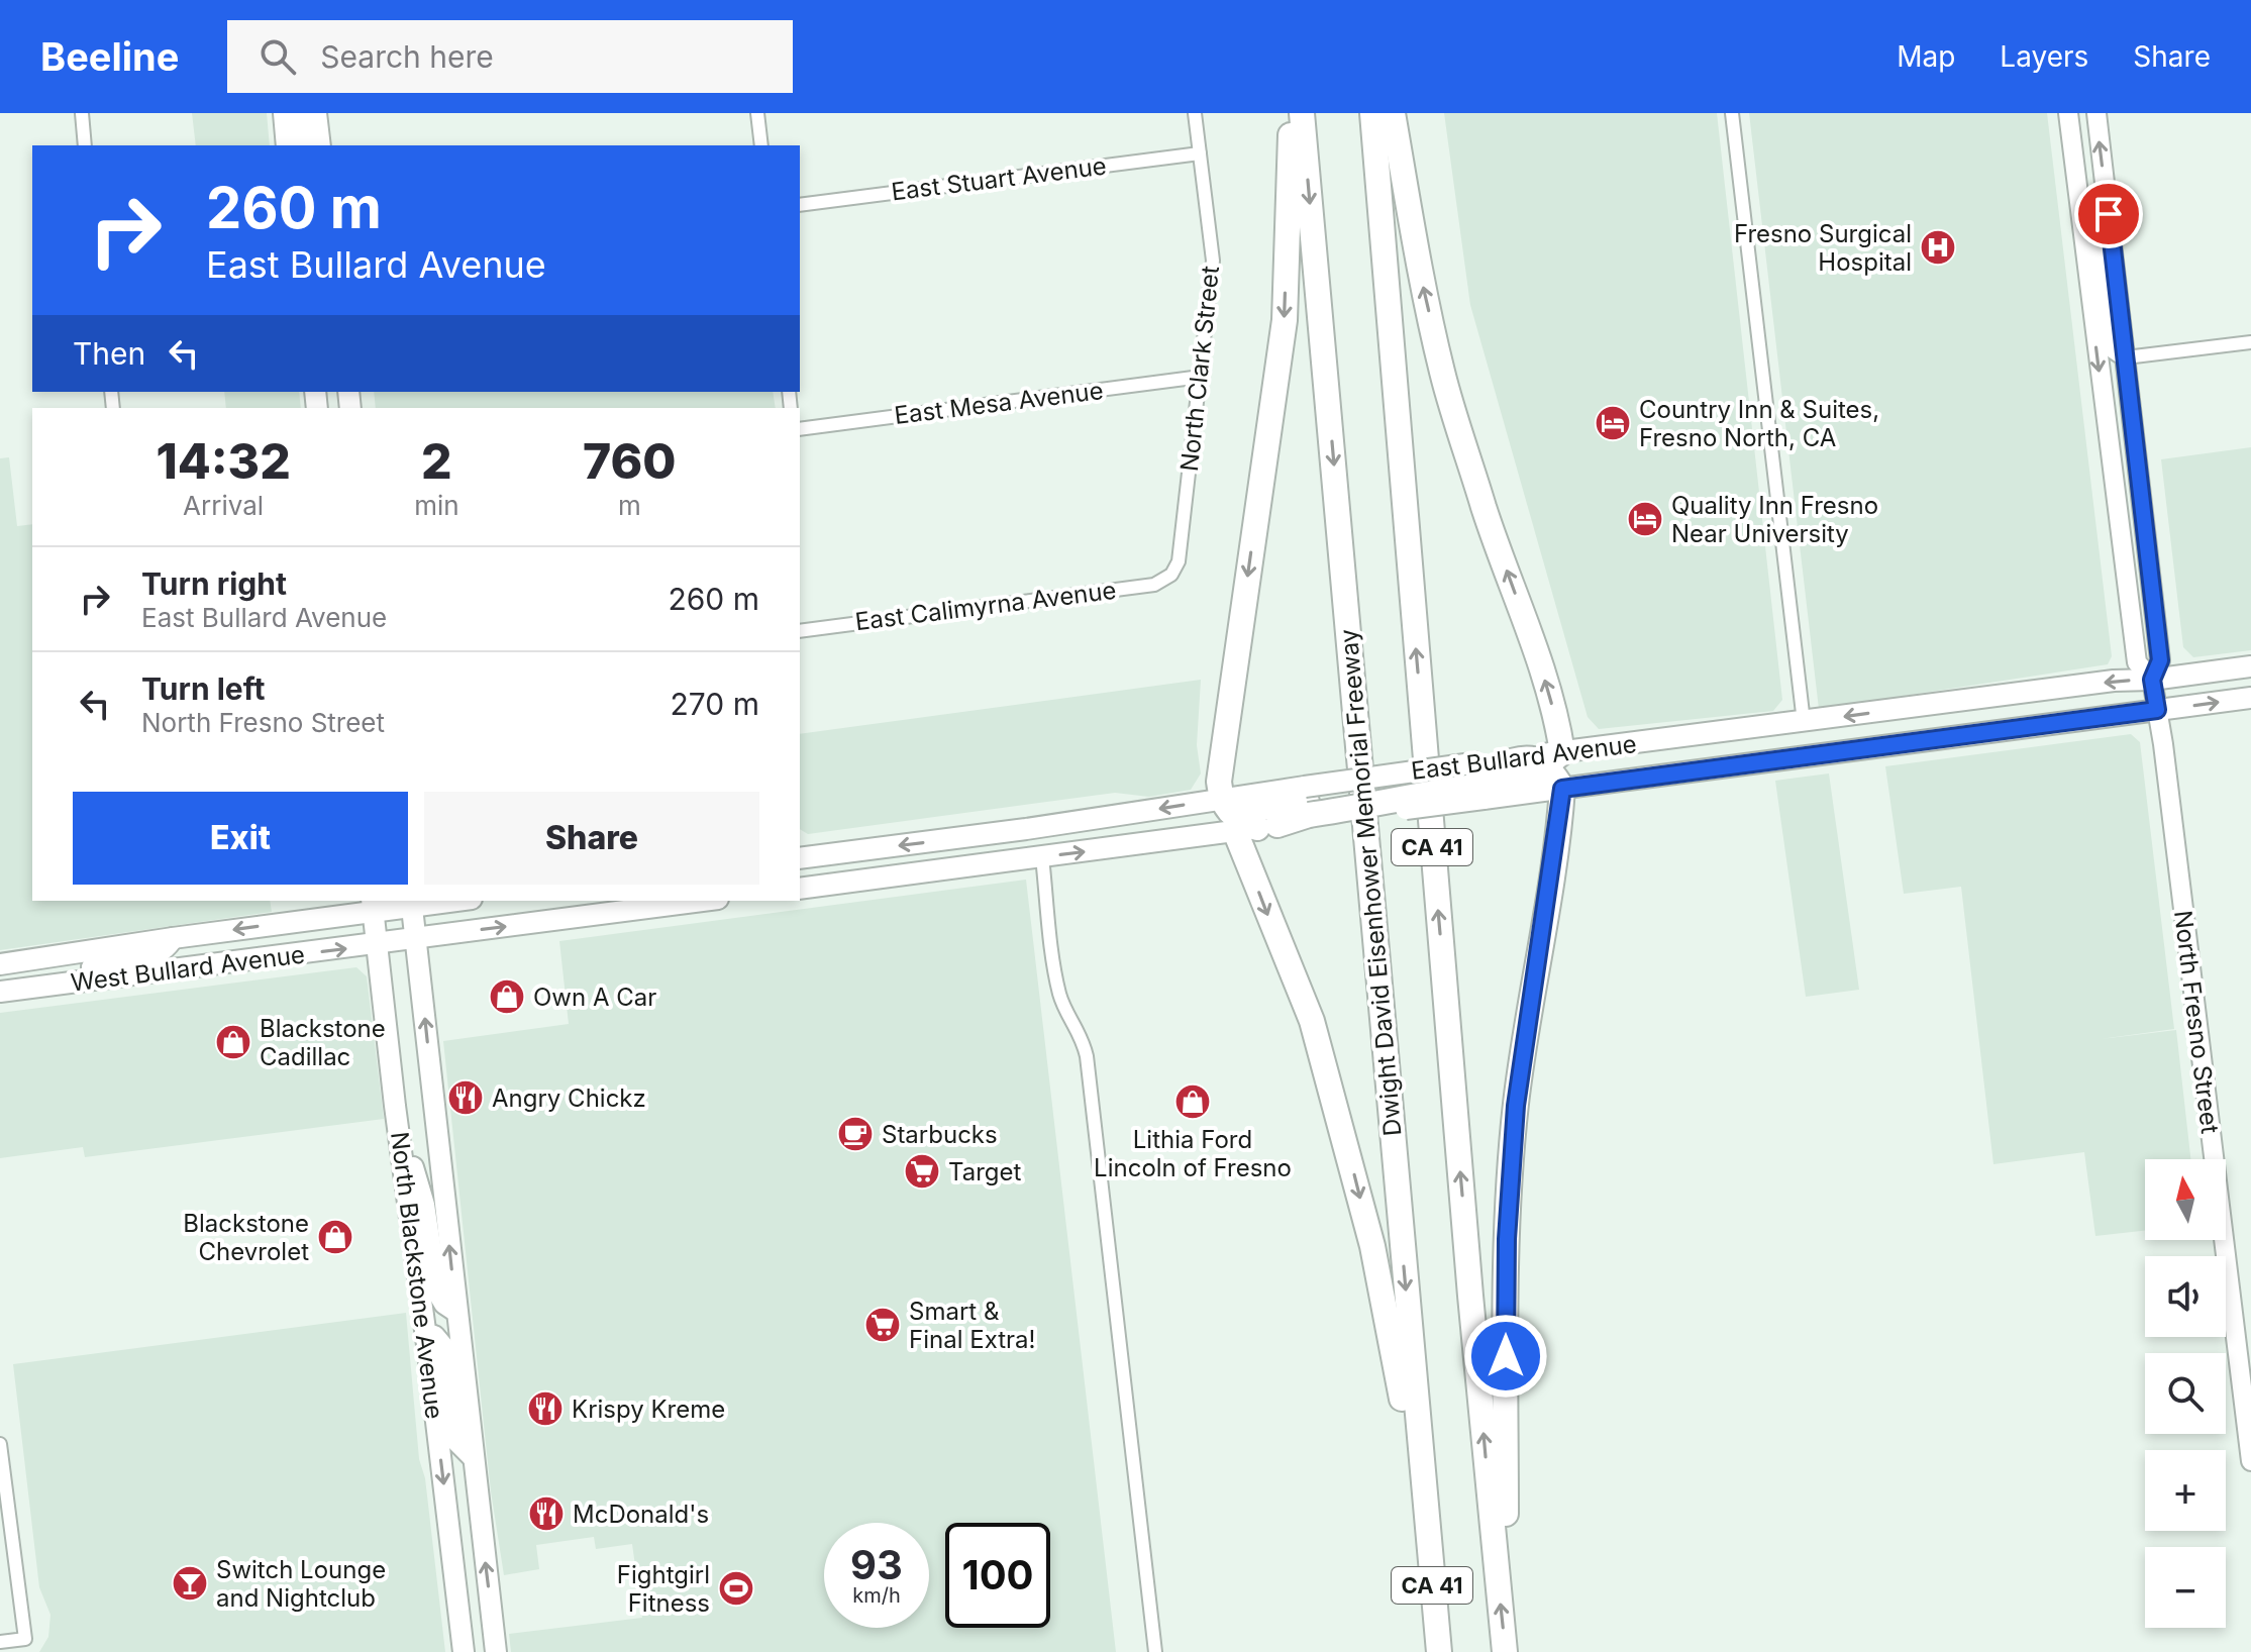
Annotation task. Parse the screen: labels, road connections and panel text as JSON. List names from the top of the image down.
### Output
{
  "streets": {
    "highway": ["CA 41", "Dwight David Eisenhower Memorial Freeway"],
    "main road": [
      "East Bullard Avenue",
      "West Bullard Avenue",
      "North Fresno Street",
      "North Blackstone Avenue"
    ],
    "street": [
      "East Stuart Avenue",
      "North Clark Street",
      "East Mesa Avenue",
      "East Calimyrna Avenue"
    ]
  },
  "crossings": [
    ["East Stuart Avenue", "North Clark Street"],
    ["North Clark Street", "East Mesa Avenue"],
    ["North Clark Street", "East Calimyrna Avenue"],
    ["East Bullard Avenue", "North Fresno Street"],
    ["West Bullard Avenue", "North Blackstone Avenue"]
  ],
  "places": {
    "hospital": ["Fresno Surgical Hospital"],
    "hotel": ["Country Inn & Suites, Fresno North, CA", "Quality Inn Fresno Near University"],
    "shop": [
      "Own A Car",
      "Blackstone Cadillac",
      "Lithia Ford Lincoln of Fresno",
      "Blackstone Chevrolet"
    ],
    "restaurant": ["Angry Chickz", "Krispy Kreme", "McDonald's"],
    "cafe": ["Starbucks"],
    "supermarket": ["Target", "Smart & Final Extra!"],
    "bar": ["Switch Lounge and Nightclub"],
    "sports": ["Fightgirl Fitness"]
  },
  "north": "top",
  "page": {
    "header": "Beeline",
    "search": "Search here",
    "nav": ["Map", "Layers", "Share"],
    "turn": ["260 m", "East Bullard Avenue"],
    "then": "Then",
    "eta": [
      "14:32",
      "Arrival",
      "2",
      "min",
      "760",
      "m"
    ],
    "list": [
      {
        "name": "Turn right",
        "note": "East Bullard Avenue",
        "value": "260 m"
      },
      {
        "name": "Turn left",
        "note": "North Fresno Street",
        "value": "270 m"
      }
    ],
    "buttons": ["Exit", "Share"],
    "map_buttons": ["+", "−"],
    "speed": "93 km/h",
    "limit": "100"
  }
}
